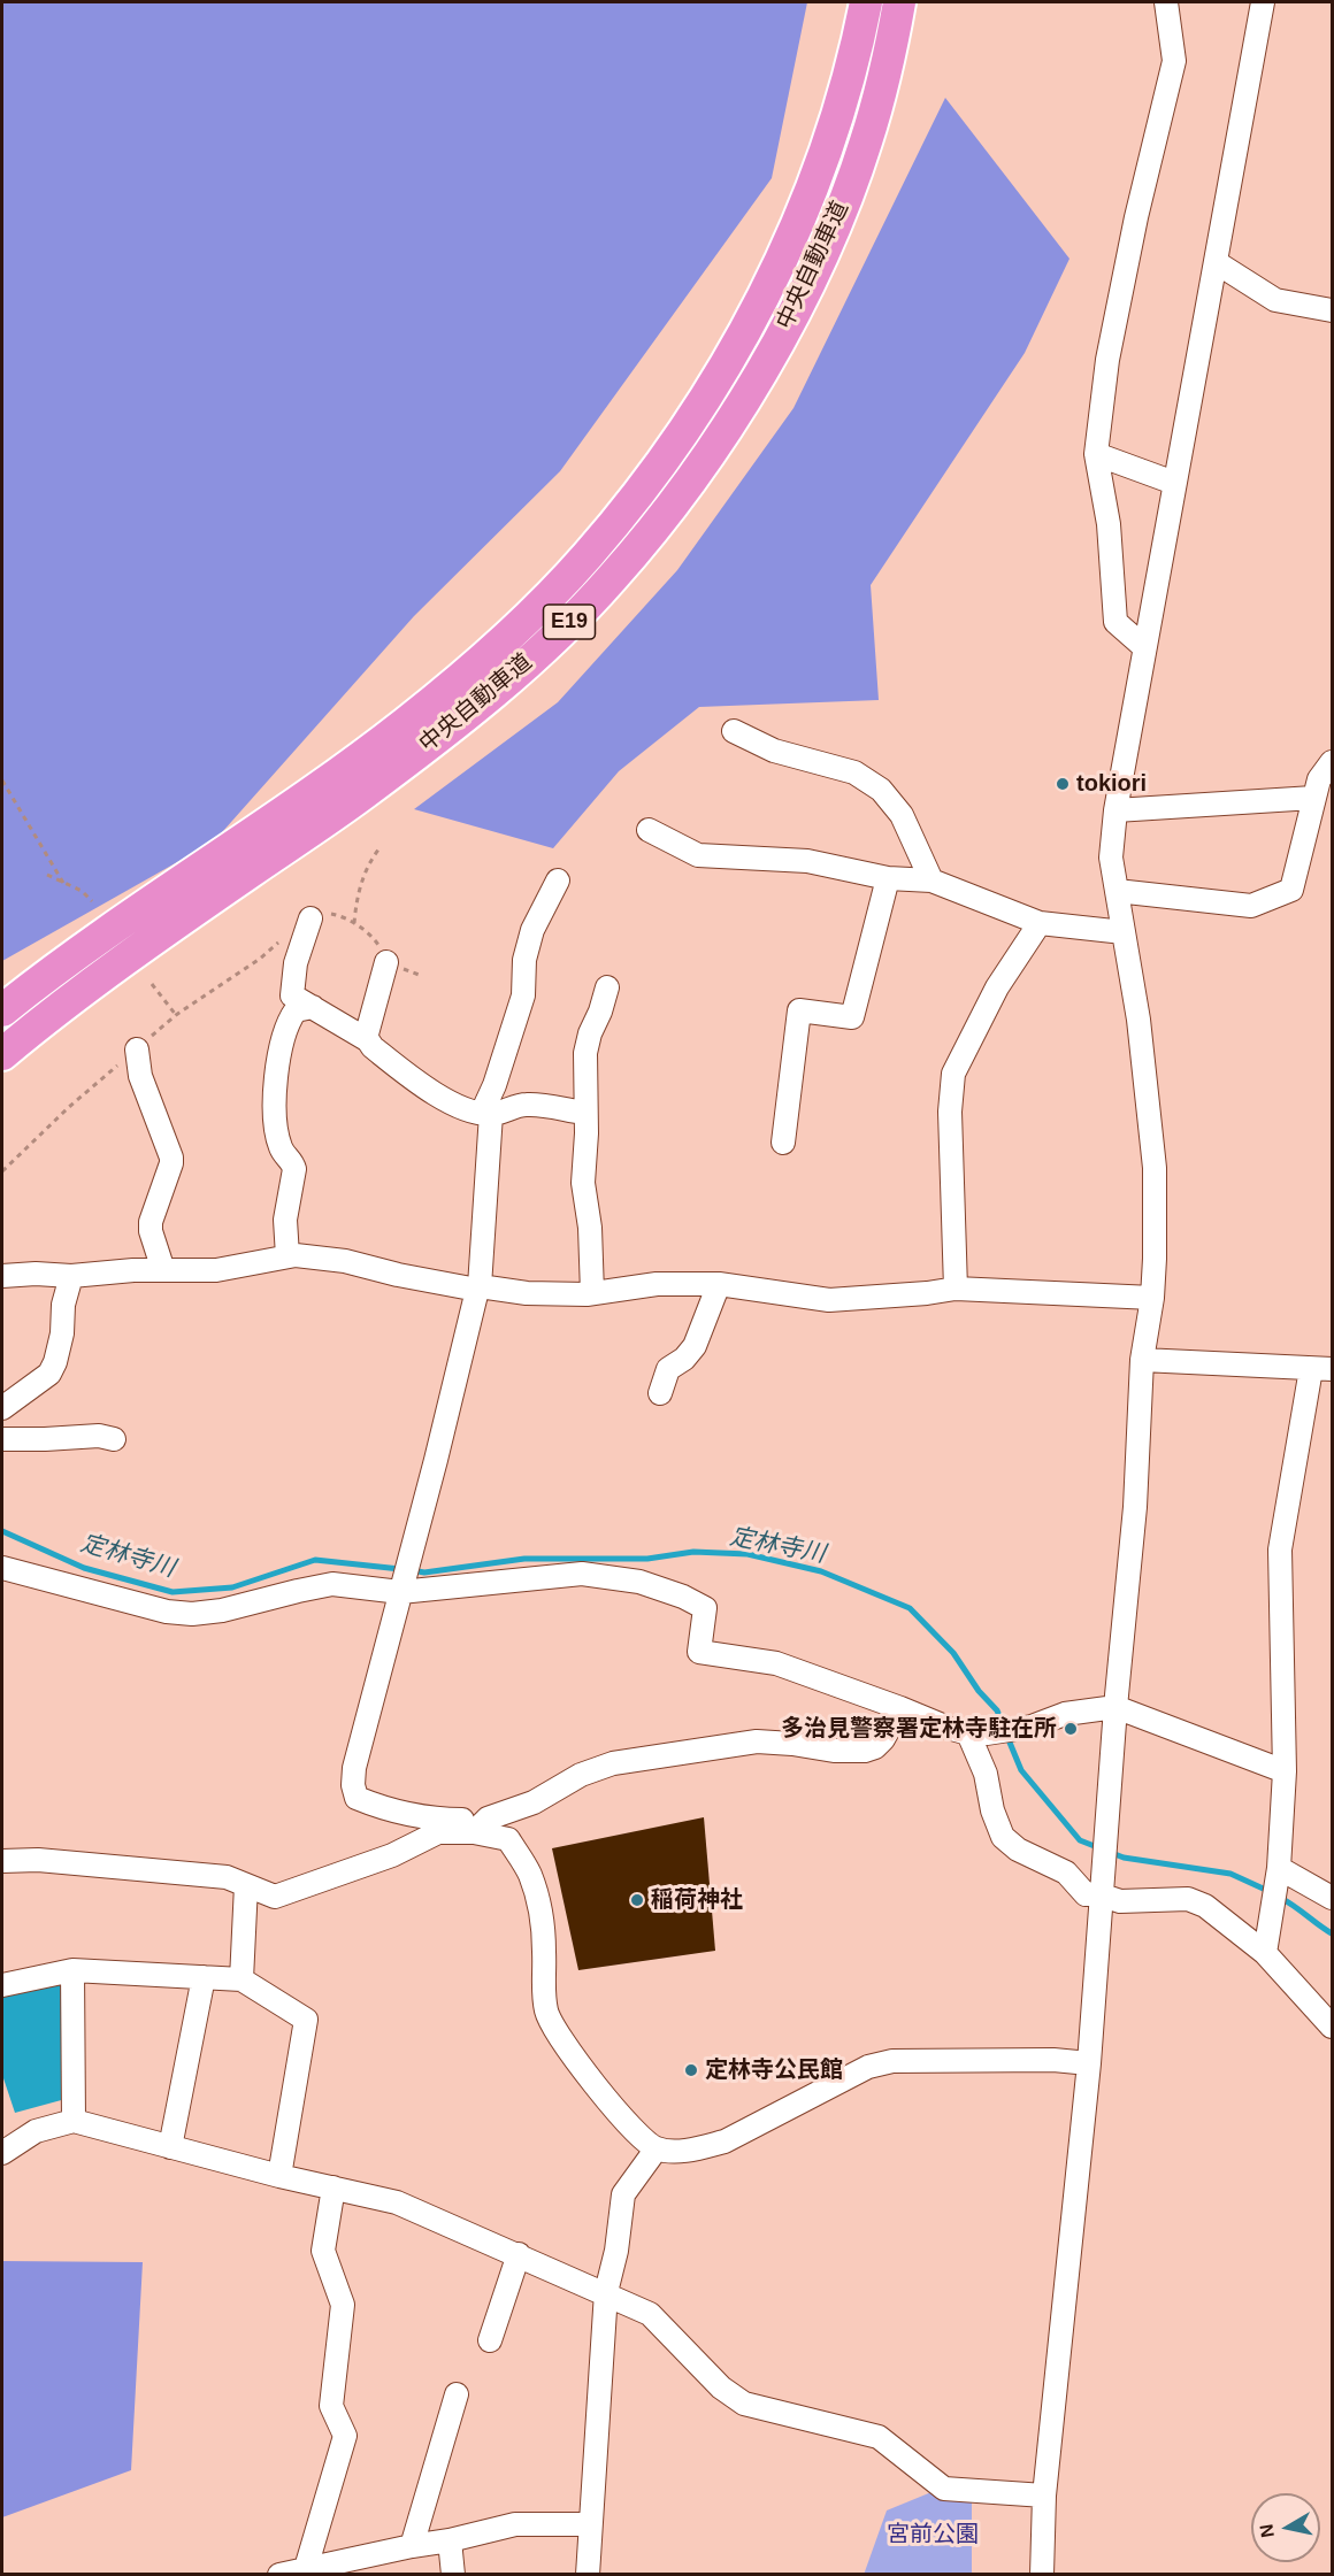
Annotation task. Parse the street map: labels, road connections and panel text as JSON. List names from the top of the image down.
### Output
{
  "streets": {
    "highway": ["中央自動車道", "E19"]
  },
  "water": ["定林寺川"],
  "parks": ["宮前公園"],
  "places": [
    "tokiori",
    "多治見警察署定林寺駐在所",
    "稲荷神社",
    "定林寺公民館"
  ],
  "north": "left"
}
